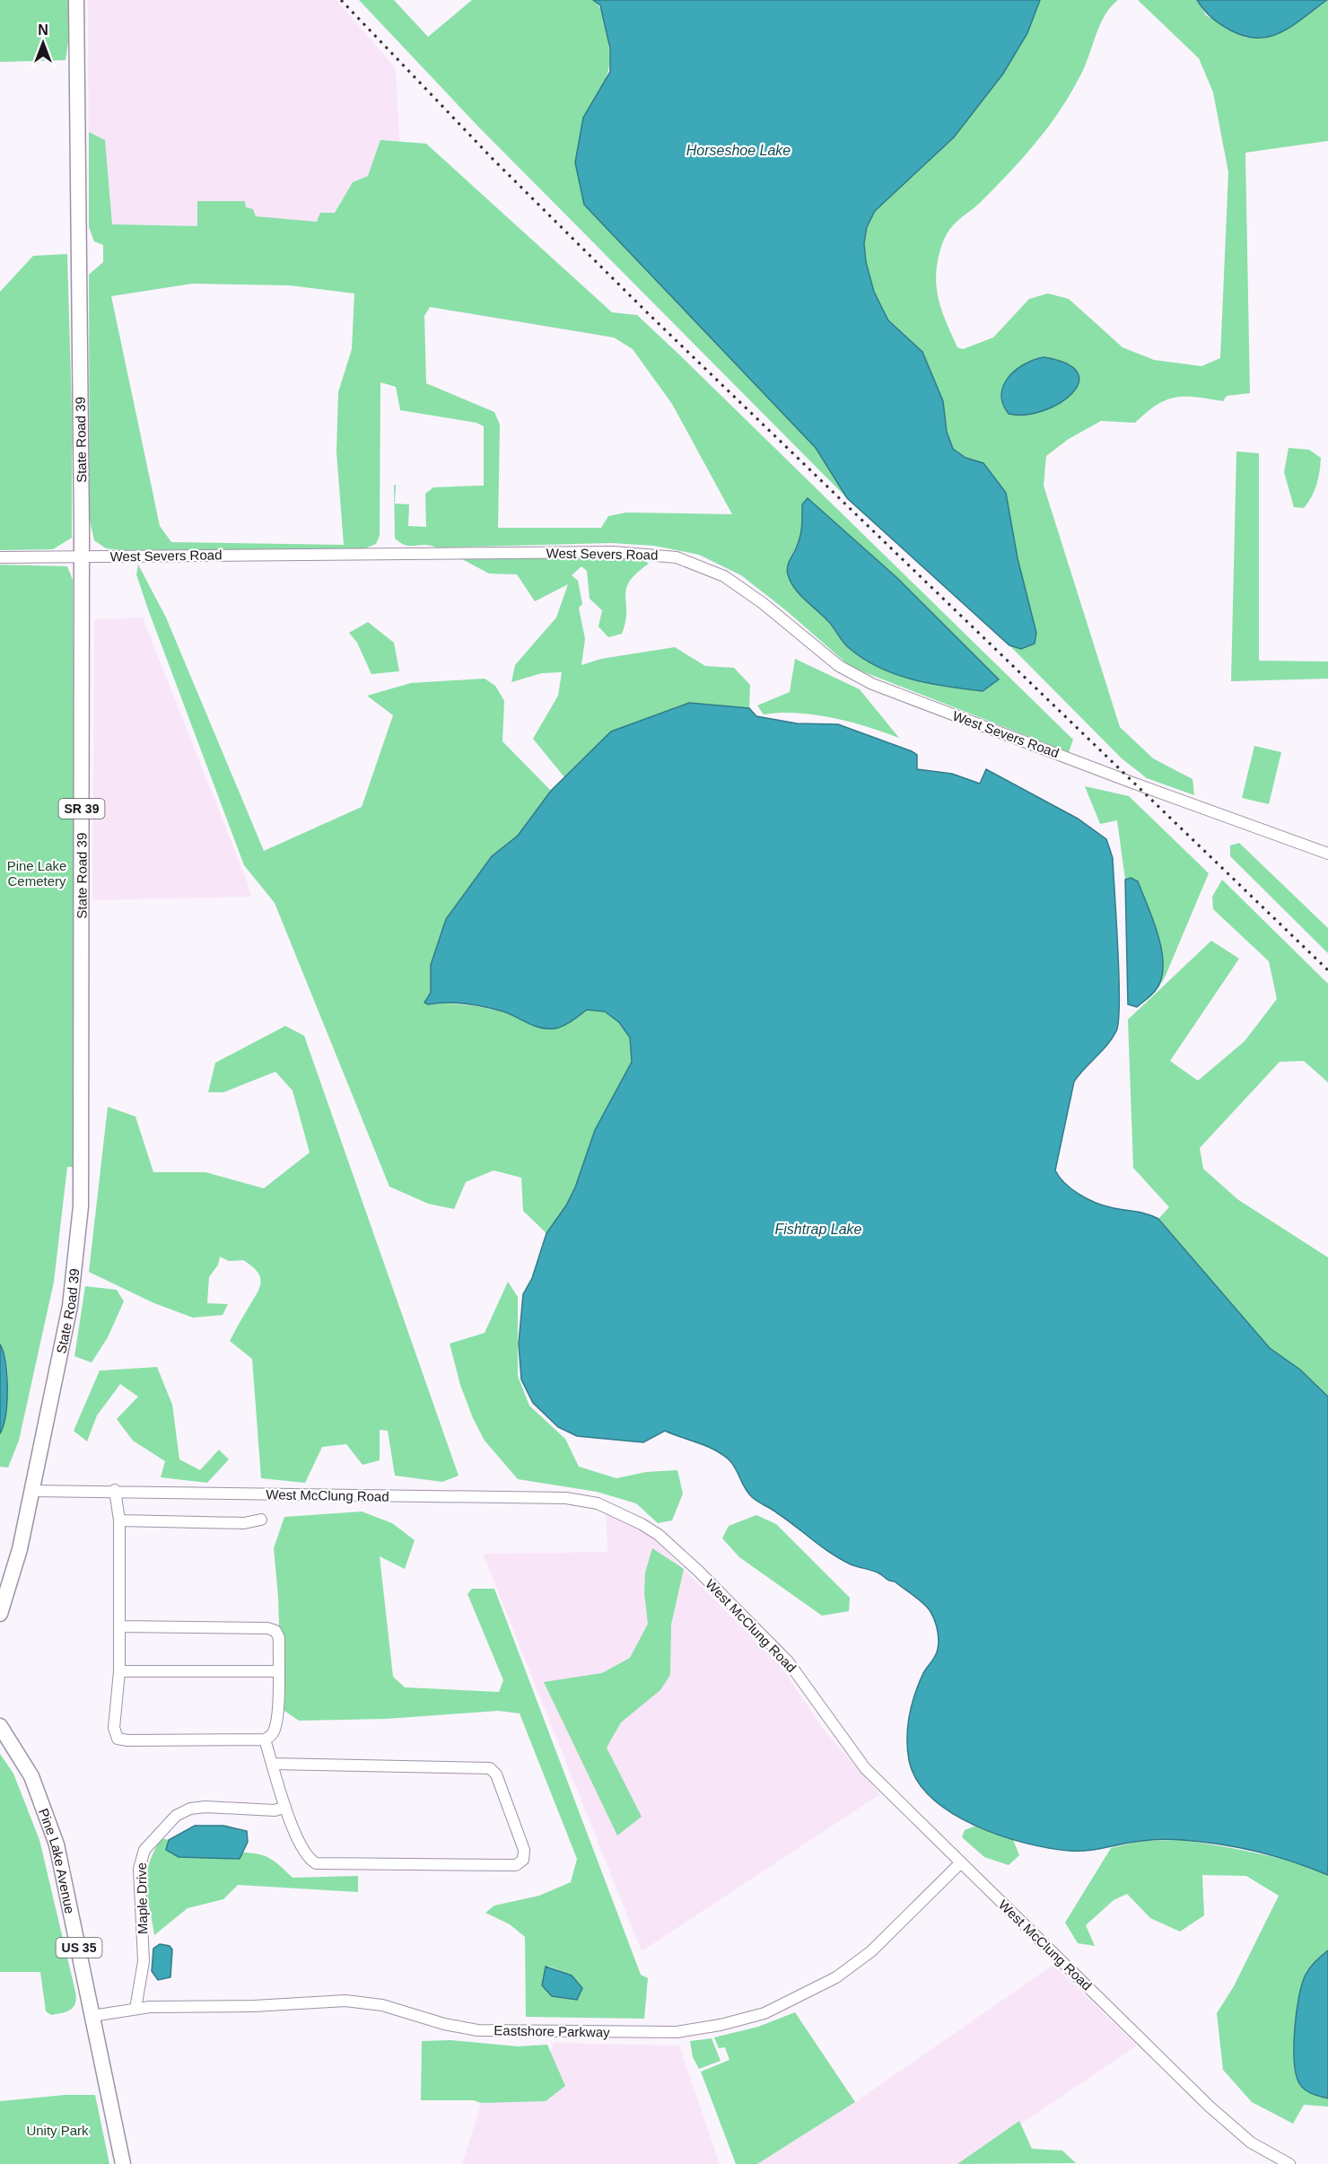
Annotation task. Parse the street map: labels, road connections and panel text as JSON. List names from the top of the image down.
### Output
{
  "streets": {
    "main road": [
      "State Road 39",
      "SR 39",
      "Pine Lake Avenue",
      "US 35"
    ],
    "street": [
      "West Severs Road",
      "West McClung Road",
      "Maple Drive",
      "Eastshore Parkway"
    ]
  },
  "crossings": [
    ["State Road 39", "West Severs Road"],
    ["State Road 39", "West McClung Road"],
    ["West McClung Road", "Eastshore Parkway"],
    ["Pine Lake Avenue", "Eastshore Parkway"],
    ["Maple Drive", "Eastshore Parkway"]
  ],
  "water": ["Horseshoe Lake", "Fishtrap Lake"],
  "parks": ["Pine Lake Cemetery", "Unity Park"],
  "north": "top"
}
